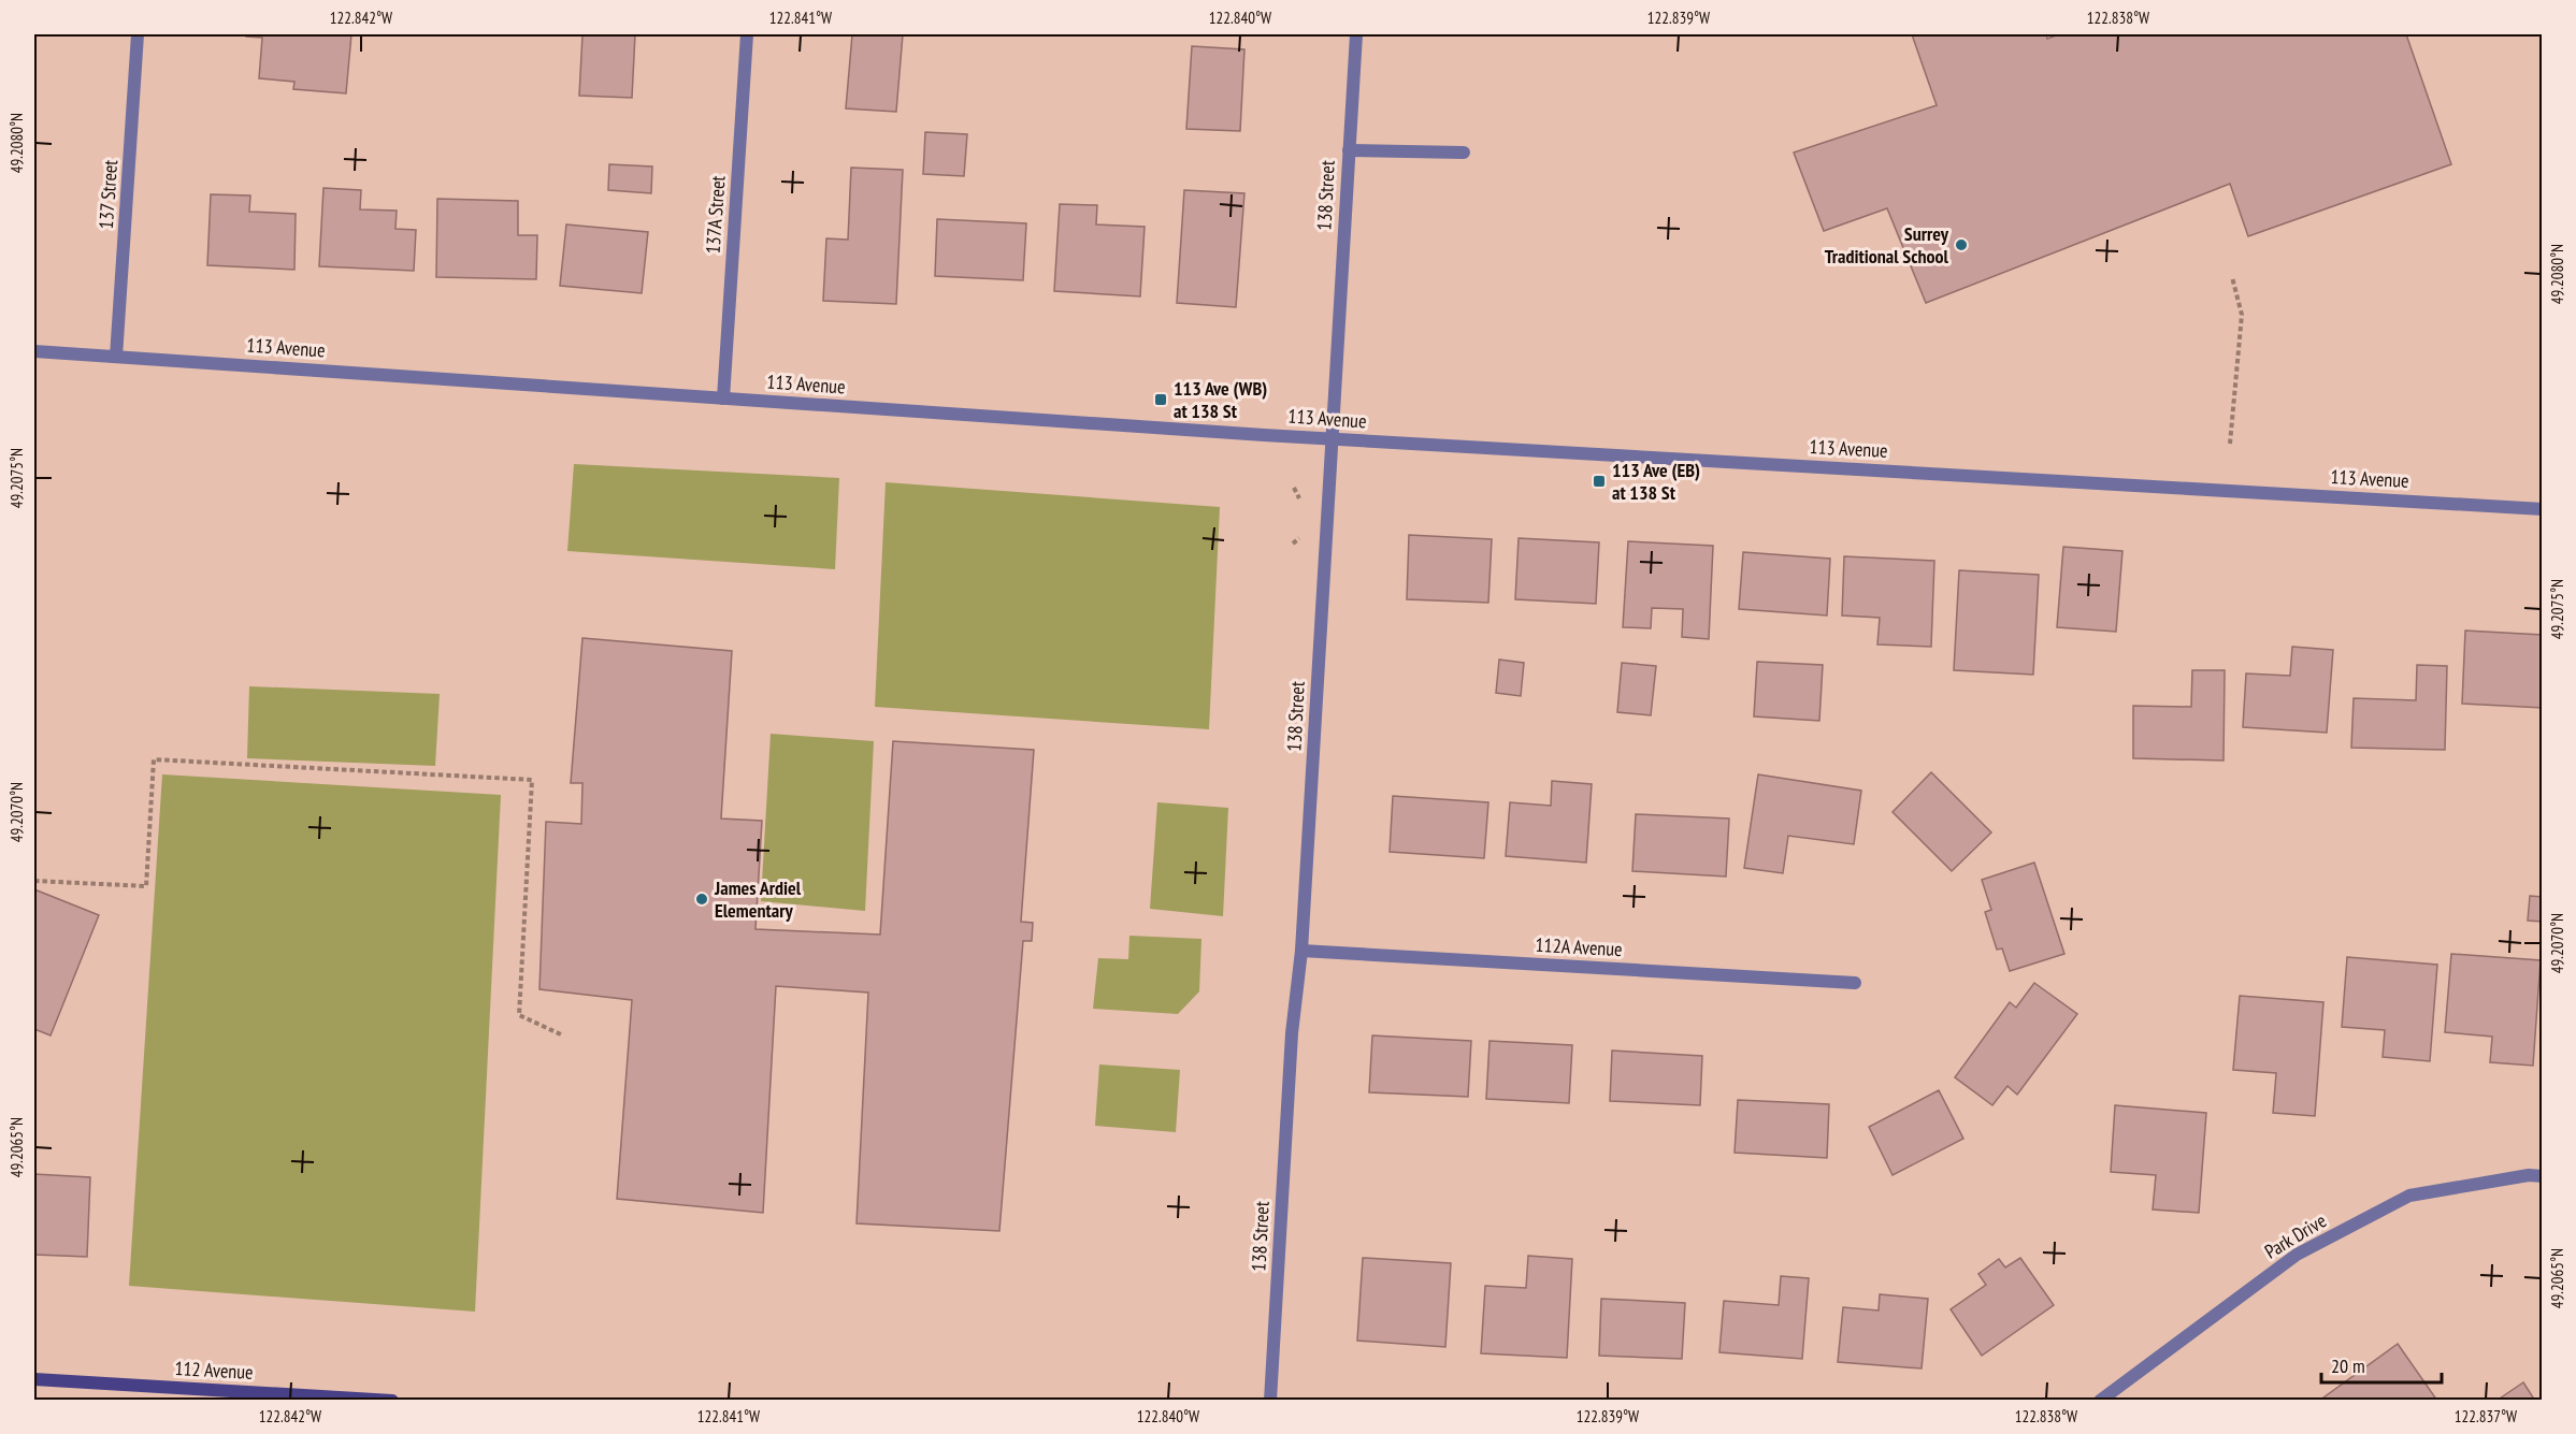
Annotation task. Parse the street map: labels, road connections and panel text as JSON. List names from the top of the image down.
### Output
{
  "streets": {
    "main road": ["112 Avenue"],
    "street": [
      "137 Street",
      "138 Street",
      "137A Street",
      "113 Avenue",
      "112A Avenue",
      "Park Drive"
    ]
  },
  "crossings": [
    ["137 Street", "113 Avenue"],
    ["138 Street", "113 Avenue"],
    ["138 Street", "112A Avenue"],
    ["137A Street", "113 Avenue"]
  ],
  "places": {
    "other": ["Surrey Traditional School", "James Ardiel Elementary"],
    "transit": ["113 Ave (WB) at 138 St", "113 Ave (EB) at 138 St"]
  },
  "scale_bar": "20 m",
  "coordinates": [
    "122.842°W",
    "122.841°W",
    "122.840°W",
    "122.839°W",
    "122.838°W",
    "49.2080°N",
    "49.2075°N",
    "49.2070°N",
    "49.2065°N",
    "122.837°W"
  ]
}
